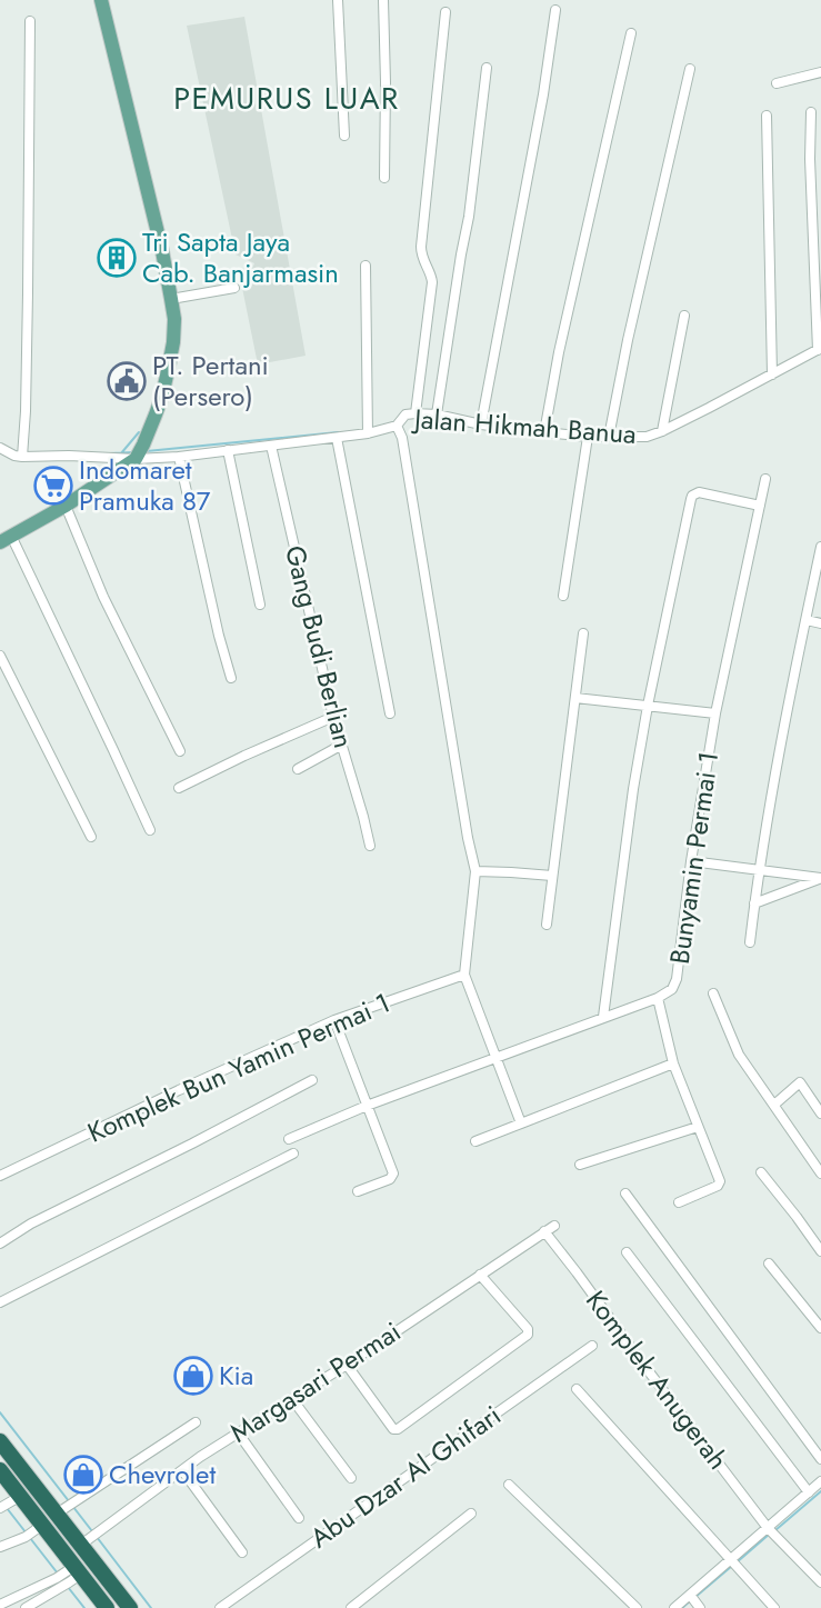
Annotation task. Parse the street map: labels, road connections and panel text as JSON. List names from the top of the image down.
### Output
{
  "streets": {
    "street": [
      "Jalan Hikmah Banua",
      "Gang Budi Berlian",
      "Bunyamin Permai 1",
      "Komplek Bun Yamin Permai 1",
      "Komplek Anugerah",
      "Margasari Permai",
      "Abu Dzar Al Ghifari"
    ]
  },
  "crossings": [
    ["Jalan Hikmah Banua", "Gang Budi Berlian"],
    ["Komplek Anugerah", "Margasari Permai"]
  ],
  "districts": ["PEMURUS LUAR"],
  "places": {
    "building": ["Tri Sapta Jaya Cab. Banjarmasin"],
    "public building": ["PT. Pertani (Persero)"],
    "supermarket": ["Indomaret Pramuka 87"],
    "shop": ["Kia", "Chevrolet"]
  }
}
